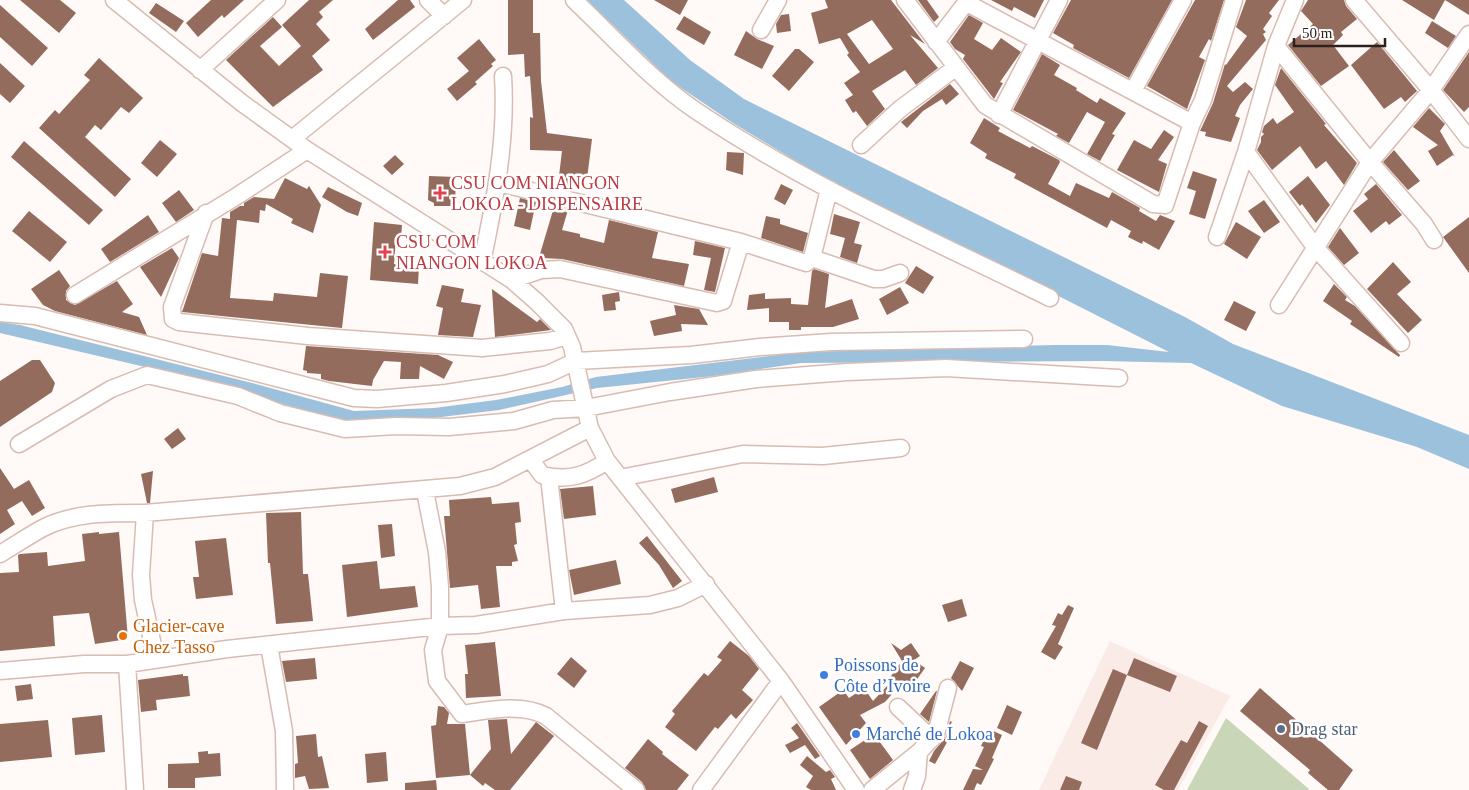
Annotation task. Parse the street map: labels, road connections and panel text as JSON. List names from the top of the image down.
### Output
{
  "places": {
    "health": ["CSU COM NIANGON LOKOA - DISPENSAIRE", "CSU COM NIANGON LOKOA"],
    "other": [
      "Glacier-cave Chez Tasso",
      "Poissons de Côte d’Ivoire",
      "Drag star",
      "Marché de Lokoa"
    ]
  },
  "scale_bar": "50 m"
}
